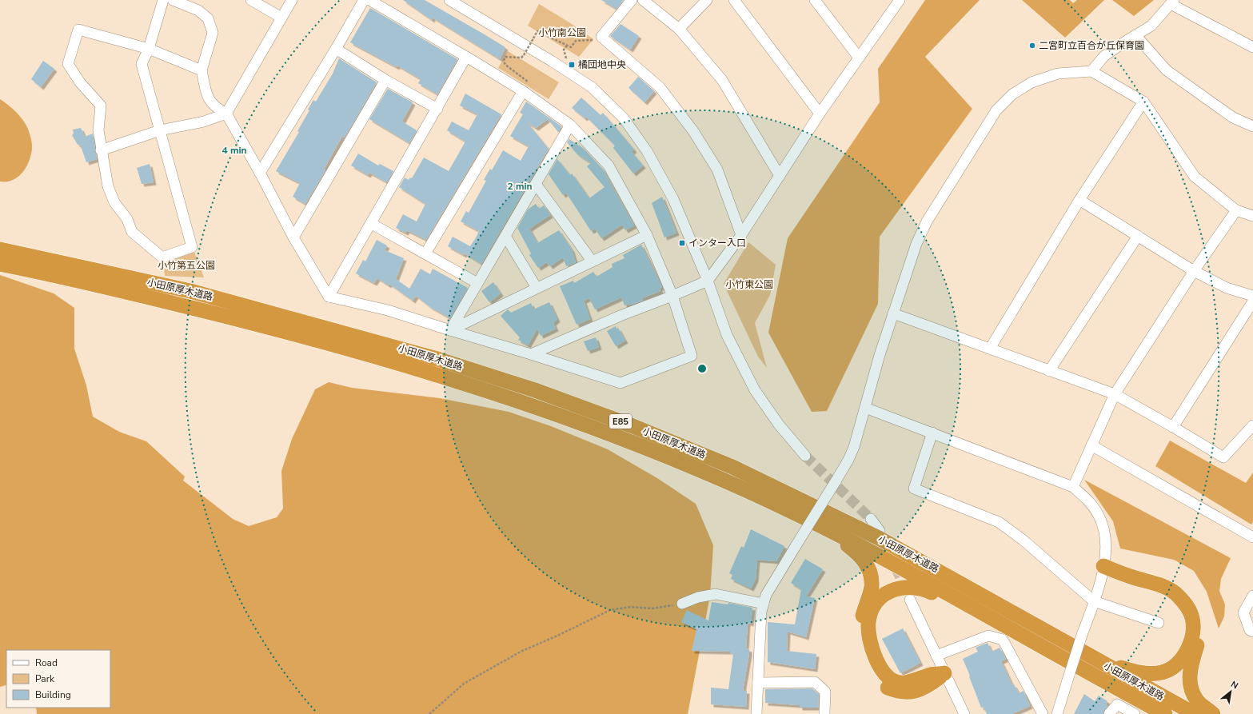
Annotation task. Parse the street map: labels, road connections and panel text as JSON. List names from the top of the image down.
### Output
{
  "streets": {
    "highway": ["小田原厚木道路", "E85"]
  },
  "parks": ["小竹南公園", "小竹第五公園", "小竹東公園"],
  "places": {
    "other": ["二宮町立百合が丘保育園"],
    "transit": ["橘団地中央", "インター入口"]
  },
  "legend": ["Road", "Park", "Building"],
  "north": "top right",
  "rings": ["4 min", "2 min"]
}
